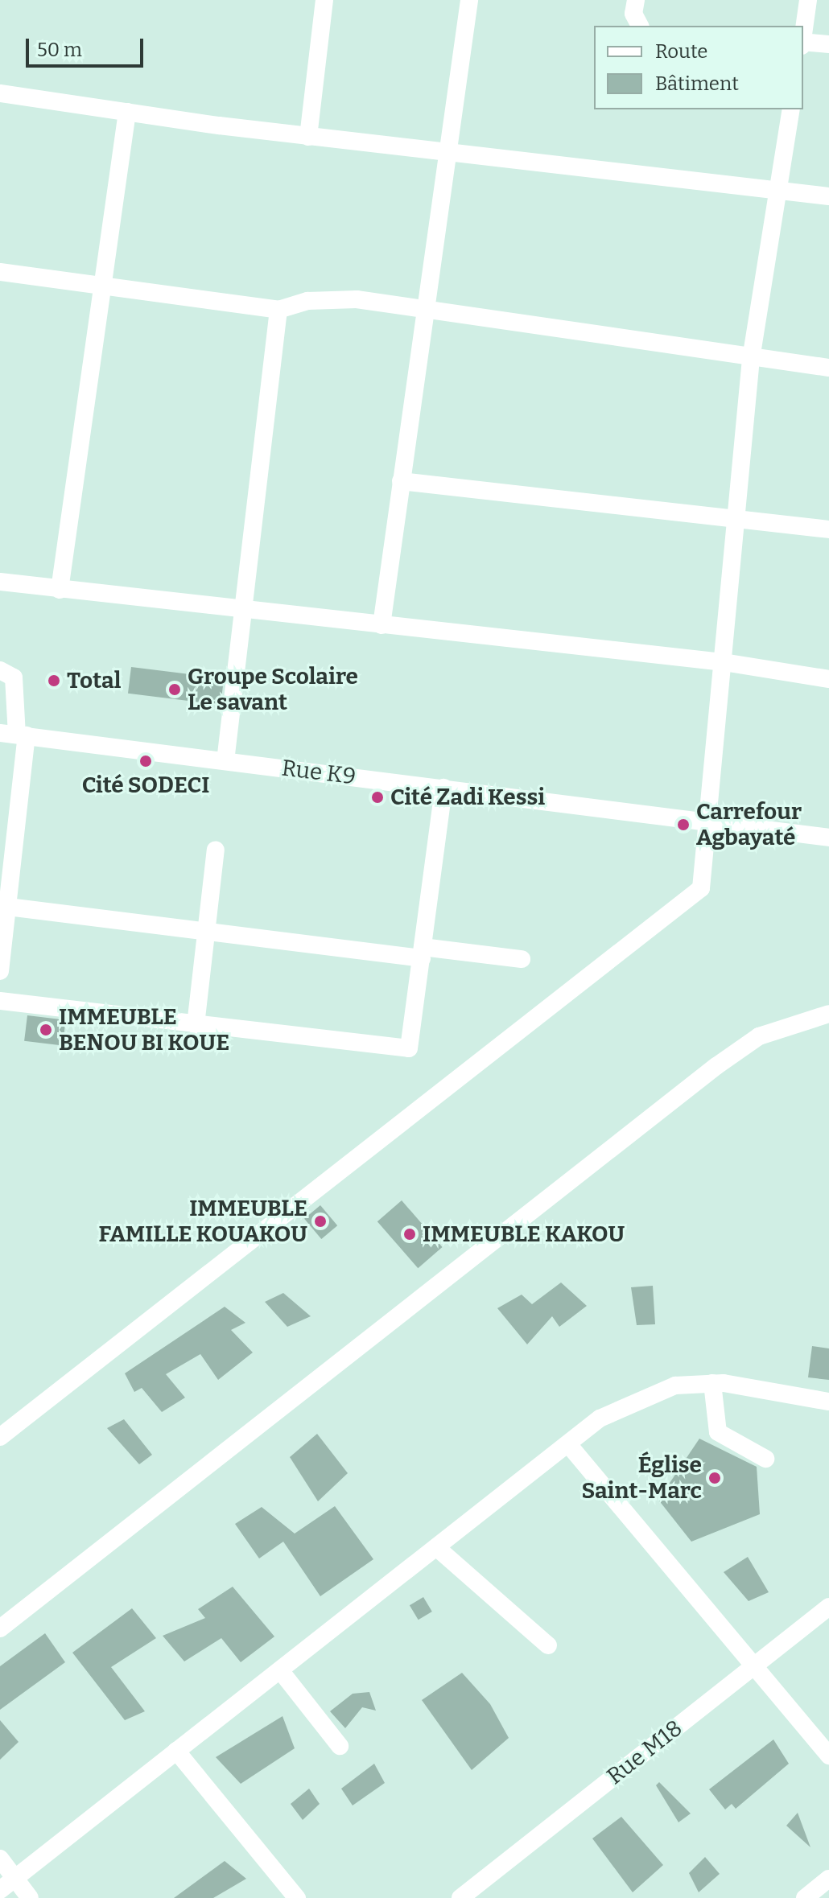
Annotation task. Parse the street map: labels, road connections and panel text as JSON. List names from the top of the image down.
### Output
{
  "streets": {
    "street": ["Rue K9", "Rue M18"]
  },
  "places": [
    "Total",
    "Groupe Scolaire Le savant",
    "Cité SODECI",
    "Cité Zadi Kessi",
    "Carrefour Agbayaté",
    "IMMEUBLE BENOU BI KOUE",
    "IMMEUBLE FAMILLE KOUAKOU",
    "IMMEUBLE KAKOU",
    "Église Saint-Marc"
  ],
  "legend": ["Route", "Bâtiment"],
  "scale_bar": "50 m"
}
